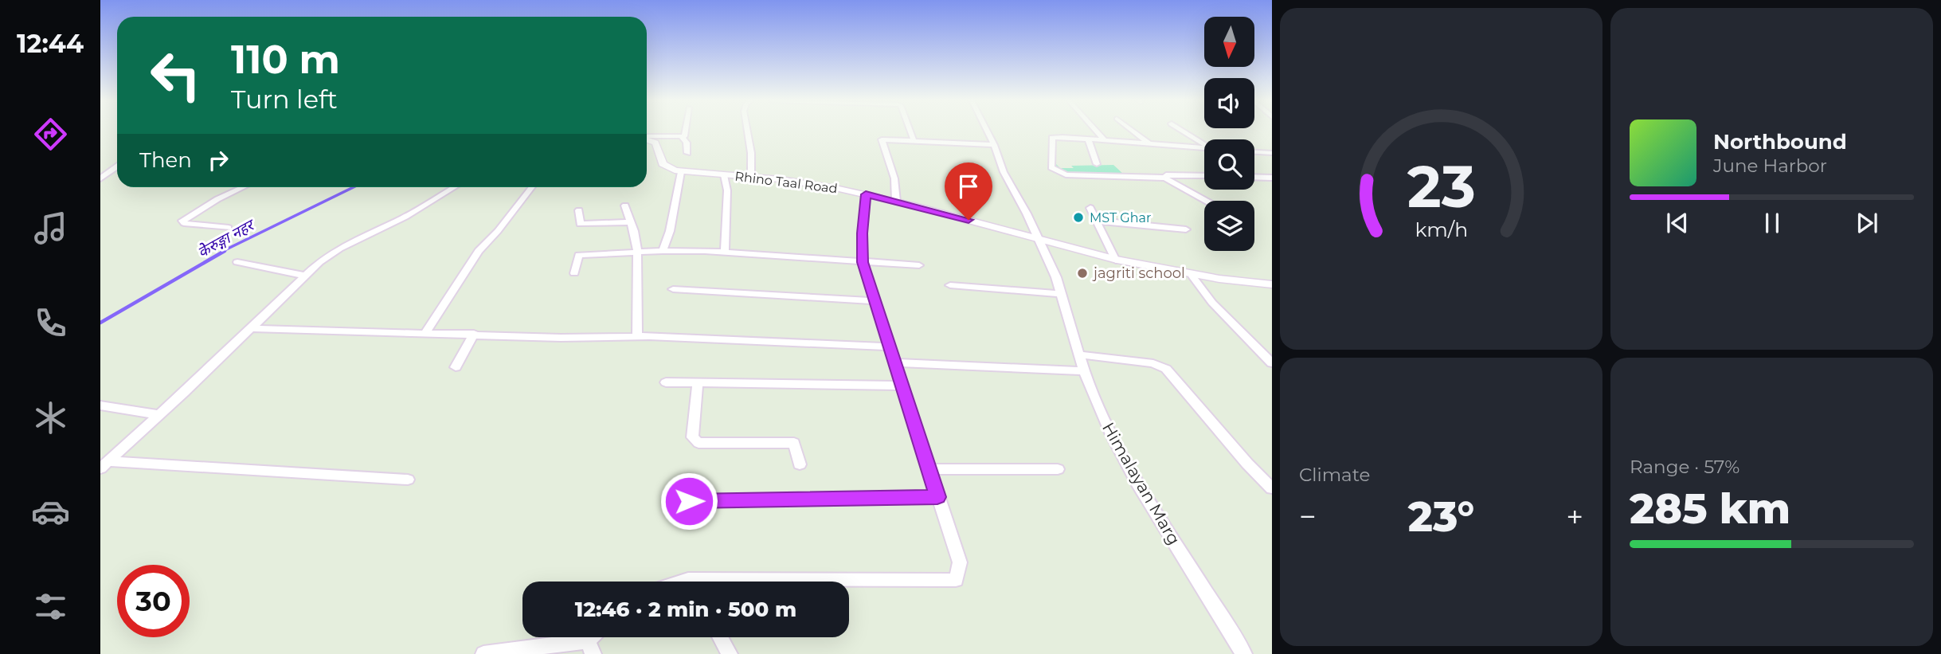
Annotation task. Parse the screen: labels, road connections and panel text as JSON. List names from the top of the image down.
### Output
{
  "streets": {
    "street": ["Rhino Taal Road", "Himalayan Marg"]
  },
  "crossings": [
    ["Rhino Taal Road", "Himalayan Marg"]
  ],
  "water": ["केेरुङ्गा नहर"],
  "places": ["MST Ghar", "jagriti school"],
  "north": "bottom",
  "page": {
    "tabs": "12:44",
    "turn": ["110 m", "Turn left"],
    "song": ["Northbound", "June Harbor"],
    "then": "Then",
    "tile": [
      "Climate",
      ["Range · 57%", "285 km"]
    ],
    "heat": ["−", "23°", "+"],
    "limit": "30",
    "trip": "12:46 · 2 min · 500 m",
    "gauge": ["23", "km/h"]
  }
}
